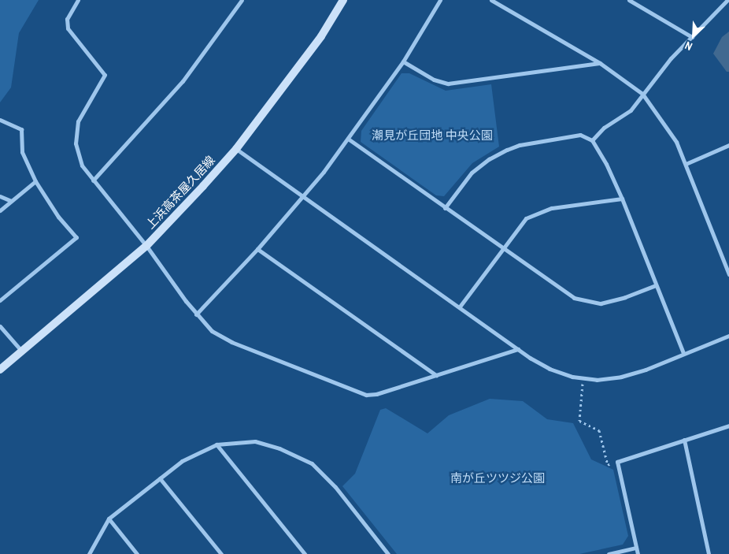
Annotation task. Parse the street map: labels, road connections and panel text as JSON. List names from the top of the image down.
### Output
{
  "streets": {
    "main road": ["上浜高茶屋久居線"]
  },
  "parks": ["潮見が丘団地 中央公園", "南が丘ツツジ公園"],
  "north": "bottom left"
}
